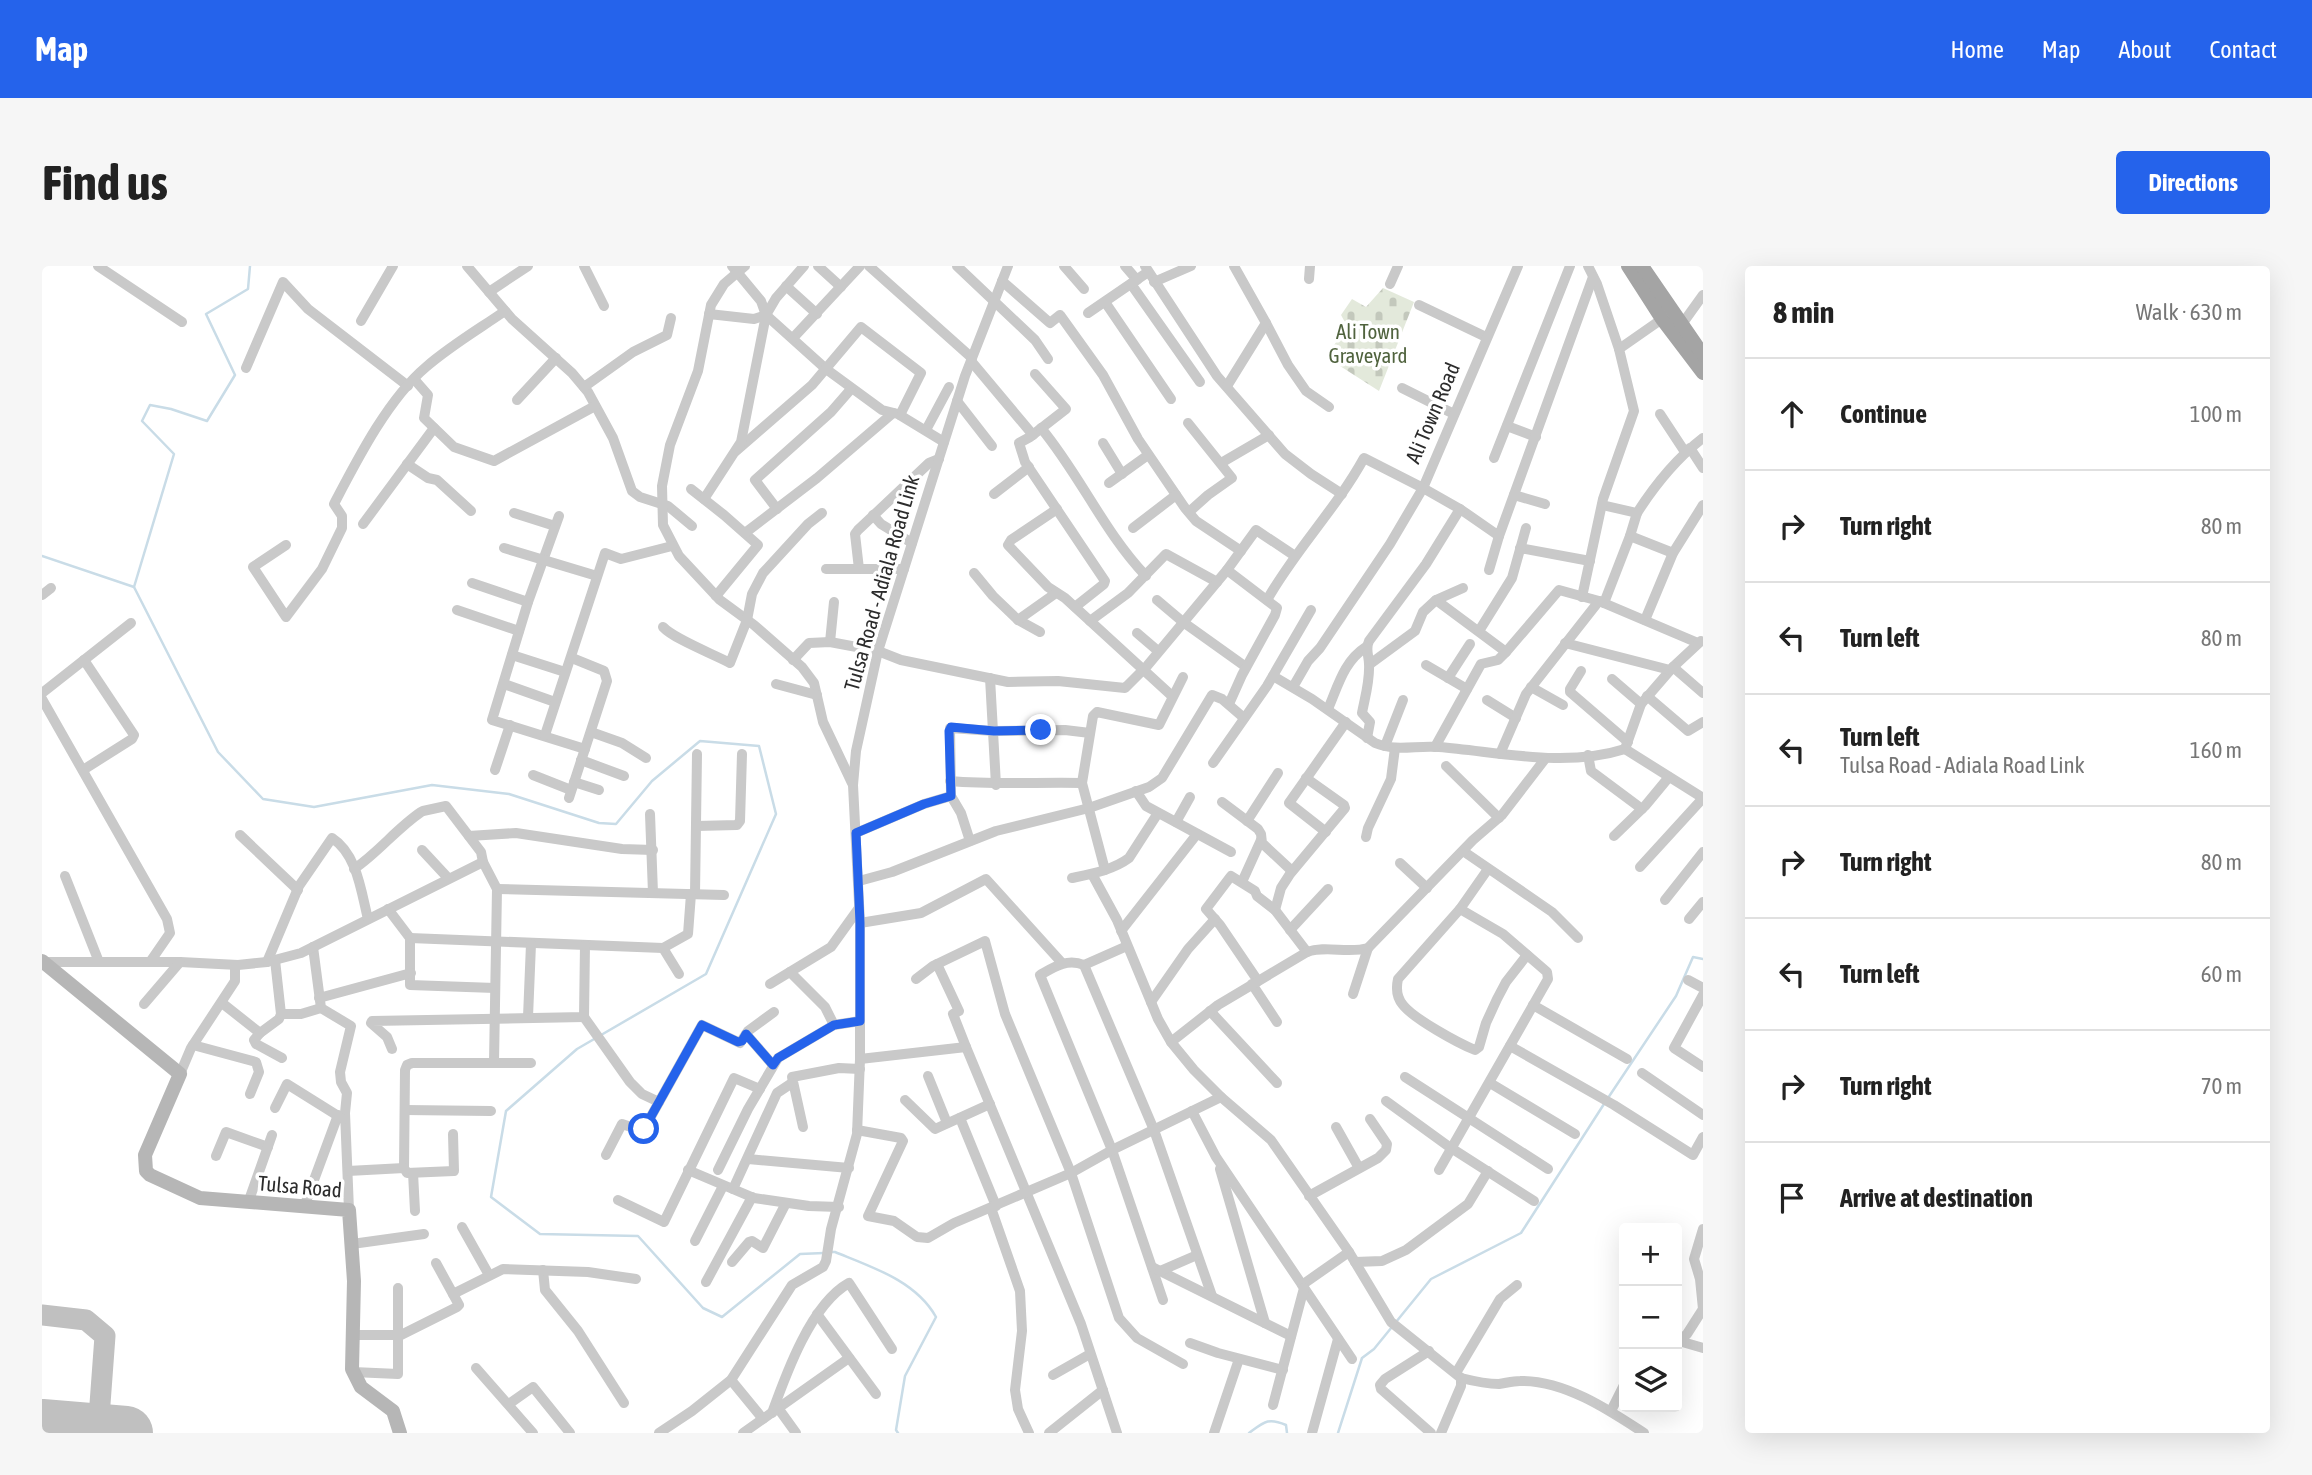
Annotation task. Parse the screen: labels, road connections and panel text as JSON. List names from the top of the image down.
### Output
{
  "streets": {
    "main road": ["Tulsa Road"],
    "street": ["Ali Town Road", "Tulsa Road - Adiala Road Link"]
  },
  "parks": ["Ali Town Graveyard"],
  "page": {
    "header": "Map",
    "nav": [
      "Home",
      "Map",
      "About",
      "Contact"
    ],
    "buttons": "Directions",
    "title": "Find us",
    "heading": ["8 min", "Walk · 630 m"],
    "list": [
      ["Continue", "100 m"],
      ["Turn right", "80 m"],
      ["Turn left", "80 m"],
      ["Turn left", "Tulsa Road - Adiala Road Link", "160 m"],
      ["Turn right", "80 m"],
      ["Turn left", "60 m"],
      ["Turn right", "70 m"],
      "Arrive at destination"
    ],
    "map_buttons": ["+", "−"]
  }
}
